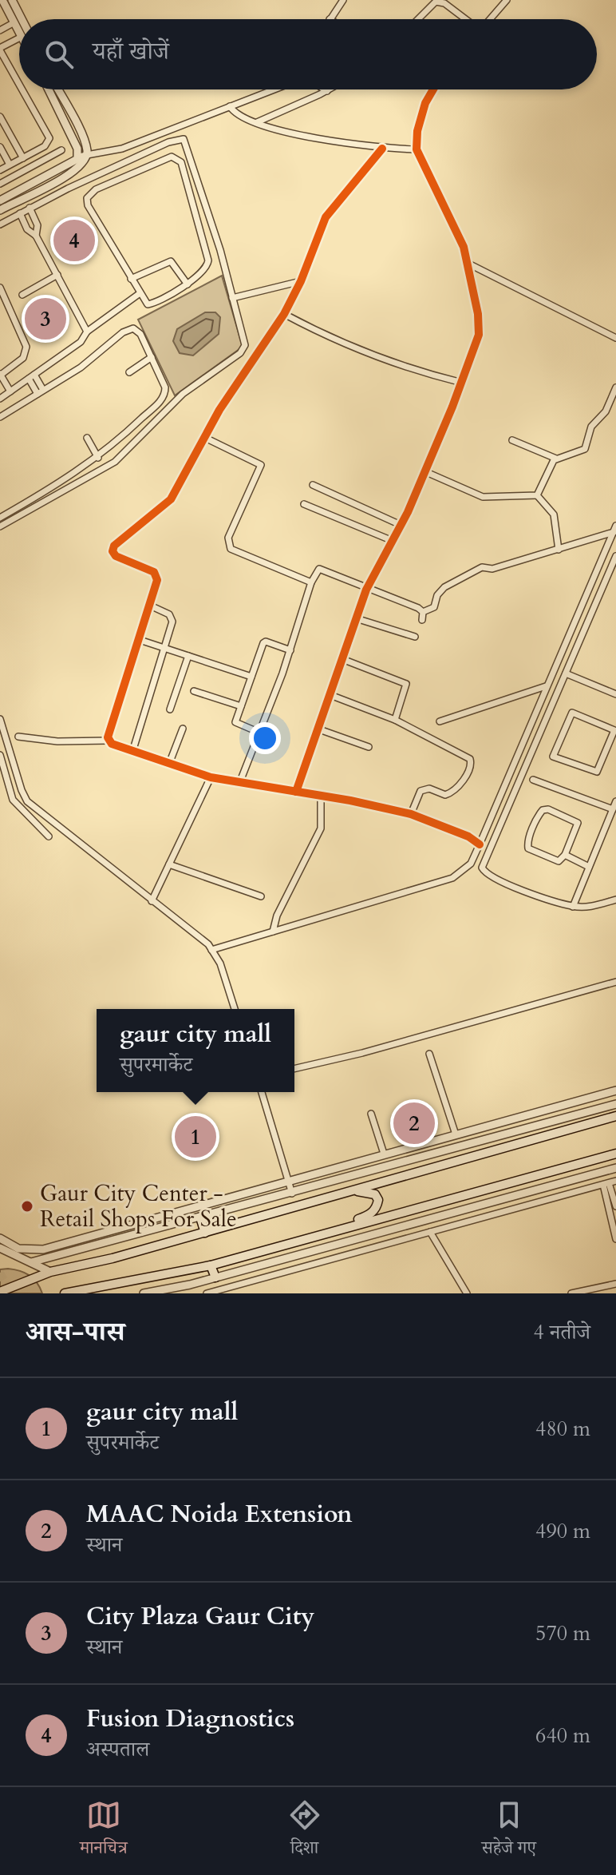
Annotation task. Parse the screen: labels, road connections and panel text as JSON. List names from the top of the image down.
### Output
{
  "places": ["Gaur City Center - Retail Shops For Sale"],
  "page": {
    "search": "यहाँ खोजें",
    "pins": [
      "4",
      "3",
      "2",
      "1"
    ],
    "popup": ["gaur city mall", "सुपरमार्केट"],
    "heading": ["आस-पास", "4 नतीजे"],
    "list": [
      {
        "mark": "1",
        "name": "gaur city mall",
        "note": "सुपरमार्केट",
        "value": "480 m"
      },
      {
        "mark": "2",
        "name": "MAAC Noida Extension",
        "note": "स्थान",
        "value": "490 m"
      },
      {
        "mark": "3",
        "name": "City Plaza Gaur City",
        "note": "स्थान",
        "value": "570 m"
      },
      {
        "mark": "4",
        "name": "Fusion Diagnostics",
        "note": "अस्पताल",
        "value": "640 m"
      }
    ],
    "nav": ["मानचित्र", "दिशा", "सहेजे गए"]
  }
}
